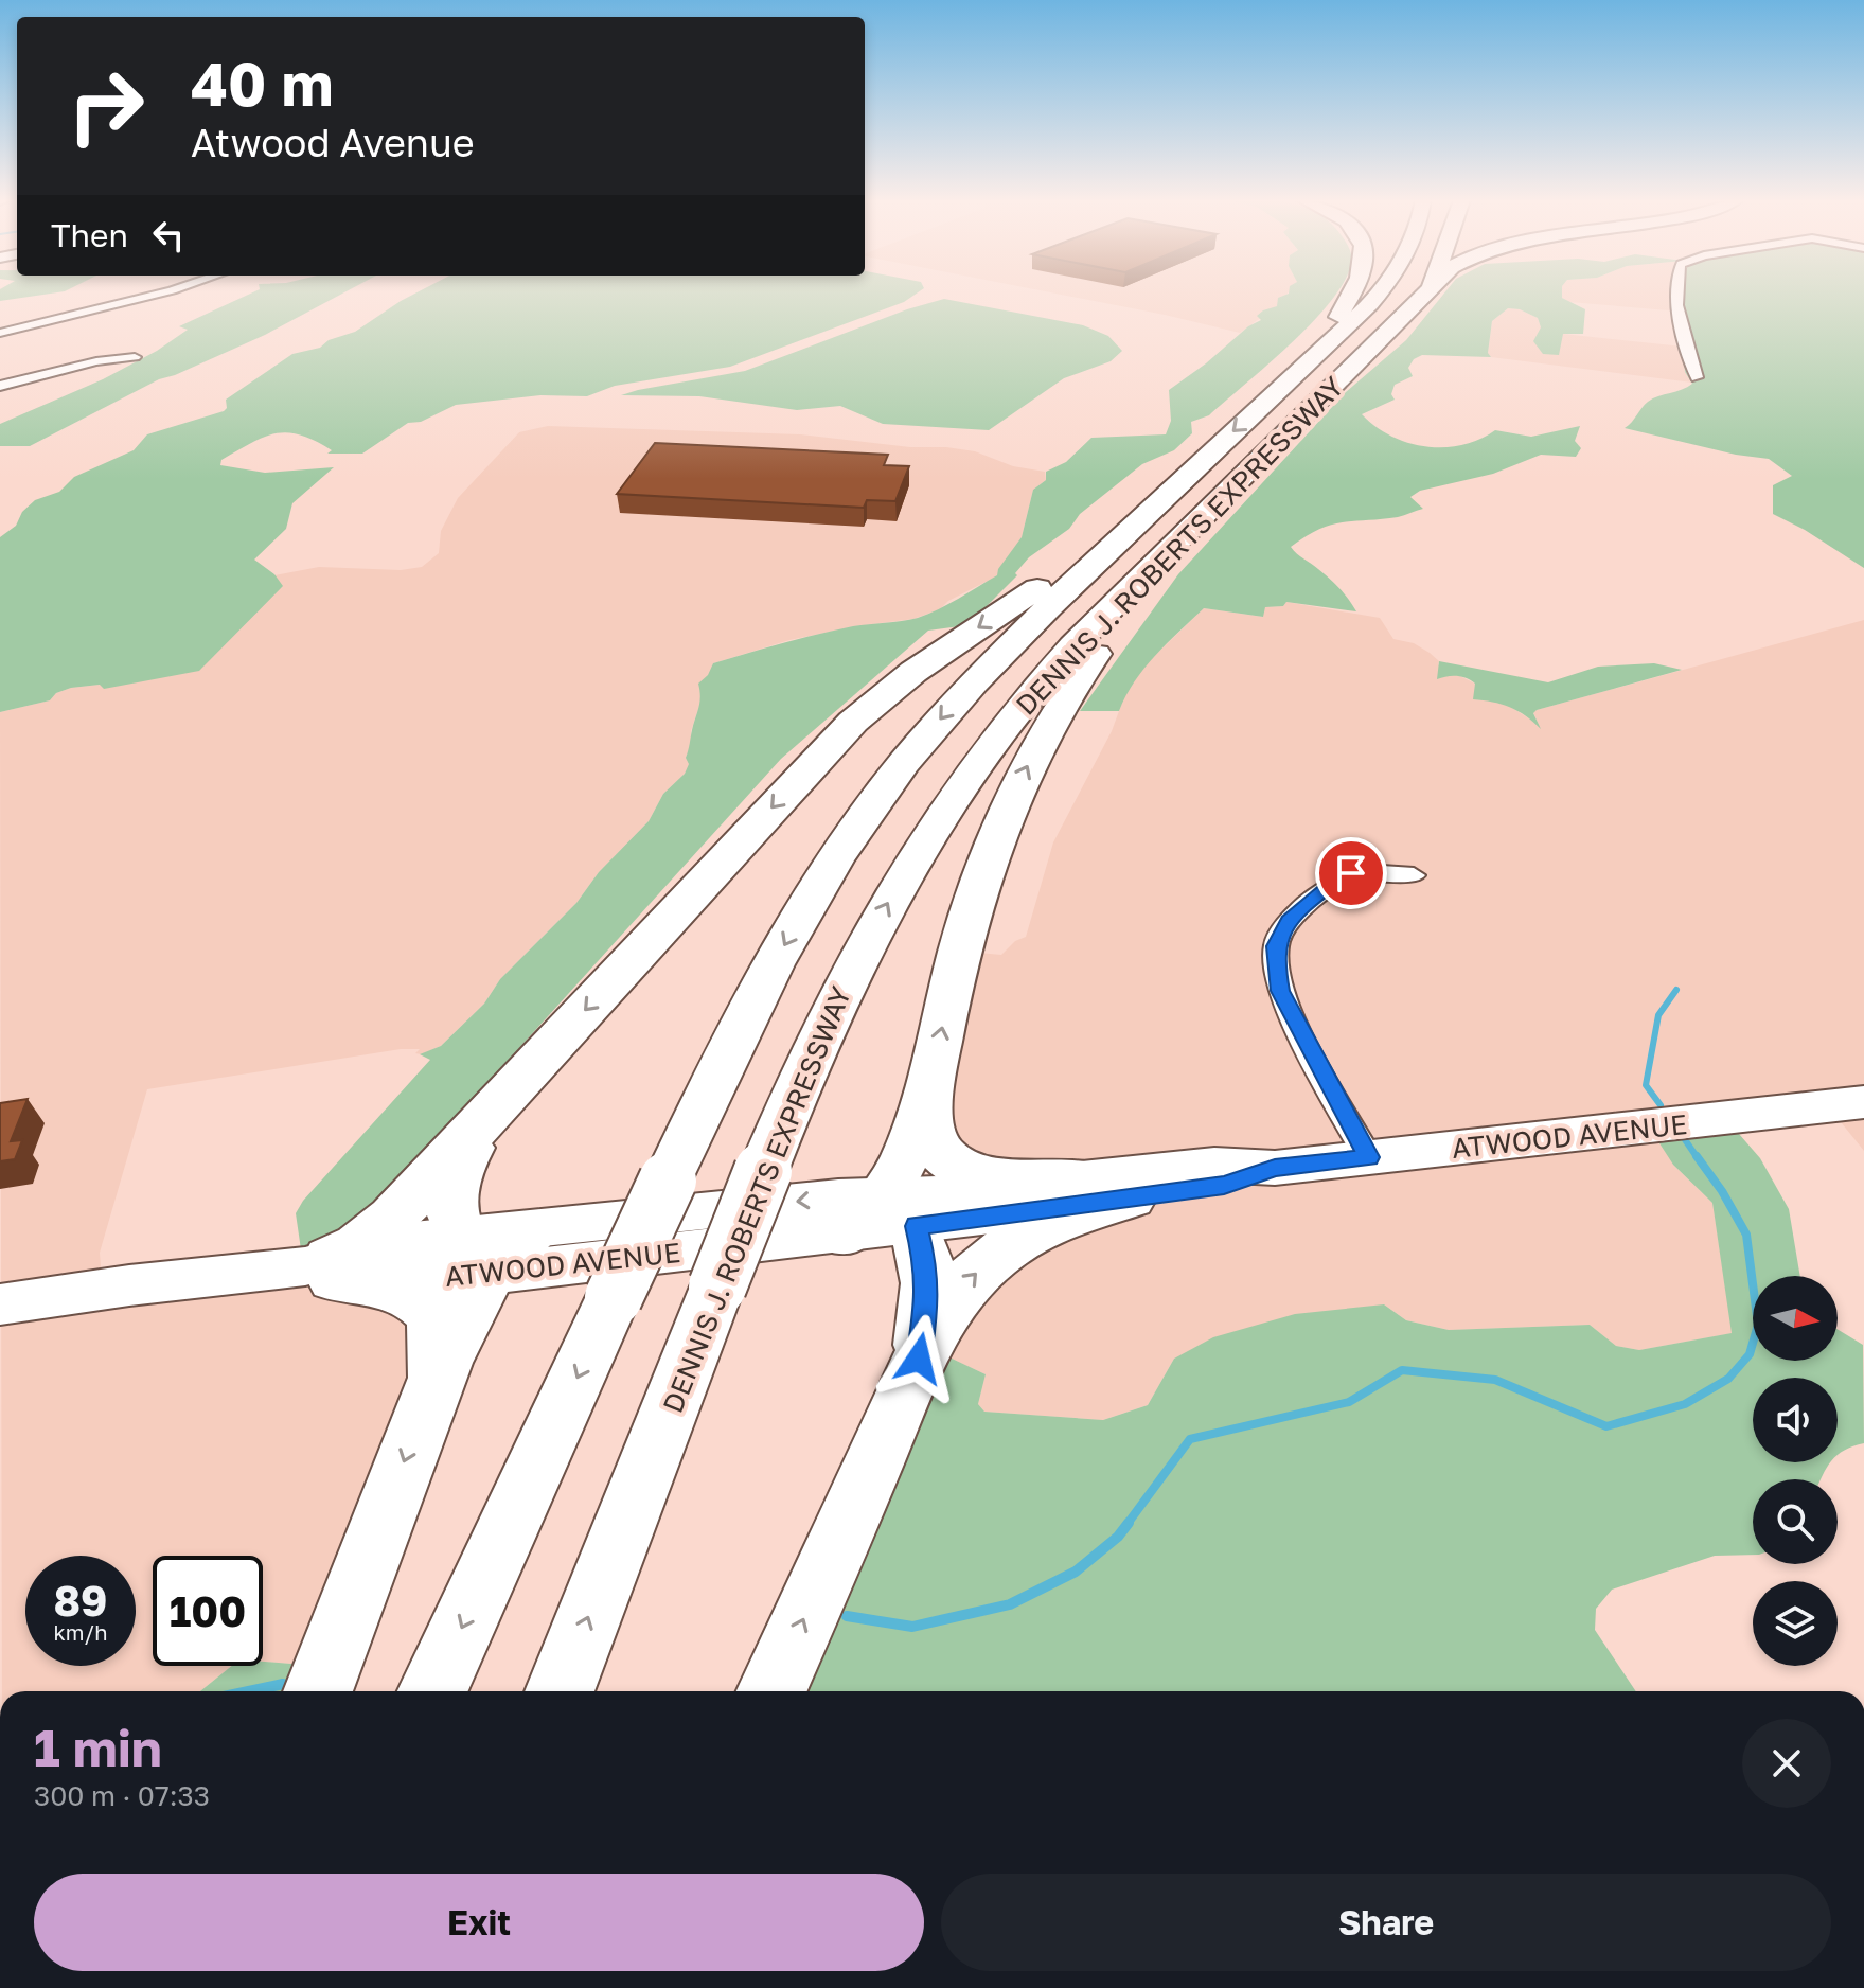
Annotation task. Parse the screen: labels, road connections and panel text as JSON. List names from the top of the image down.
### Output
{
  "streets": {
    "highway": ["DENNIS J. ROBERTS EXPRESSWAY"],
    "main road": ["ATWOOD AVENUE"]
  },
  "north": "right",
  "page": {
    "turn": ["40 m", "Atwood Avenue"],
    "then": "Then",
    "speed": "89 km/h",
    "limit": "100",
    "heading": ["1 min", "300 m · 07:33"],
    "buttons": ["Exit", "Share"]
  }
}
